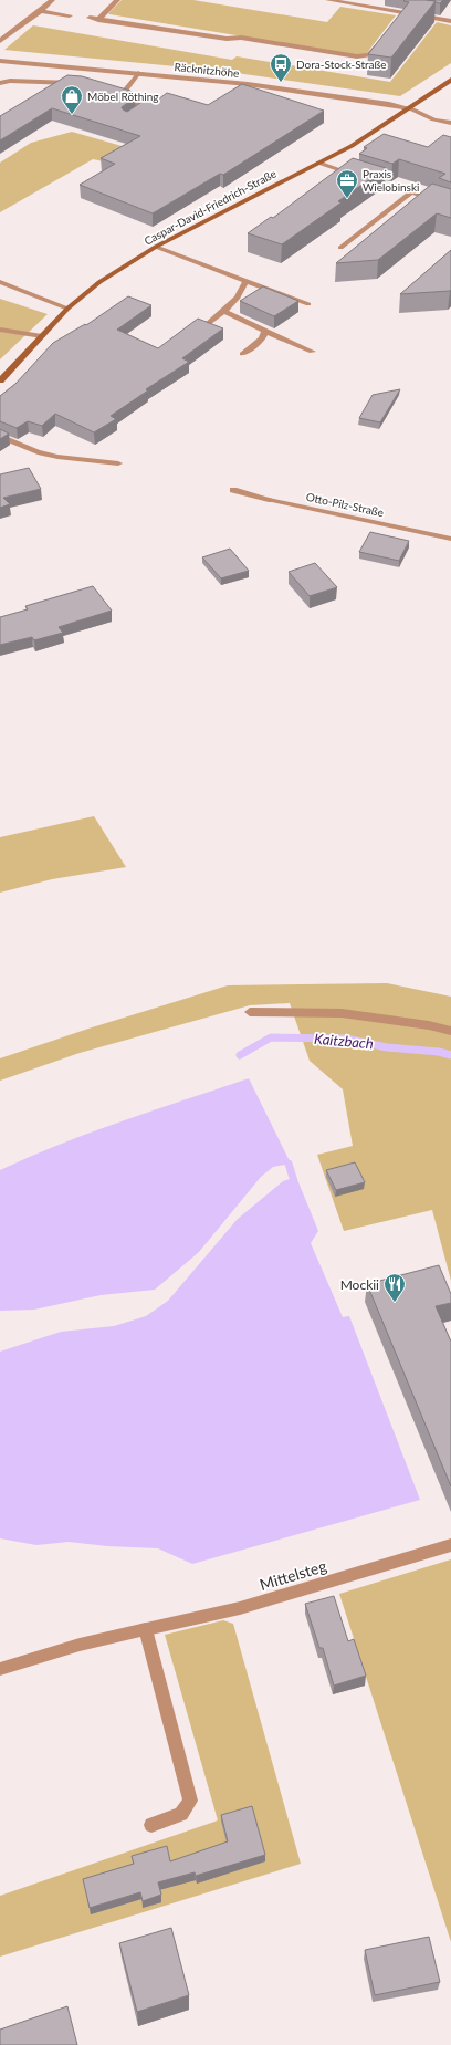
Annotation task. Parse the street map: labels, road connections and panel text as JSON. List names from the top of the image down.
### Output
{
  "streets": {
    "street": [
      "Räcknitzhöhe",
      "Caspar-David-Friedrich-Straße",
      "Otto-Pilz-Straße",
      "Mittelsteg"
    ]
  },
  "crossings": [
    ["Räcknitzhöhe", "Caspar-David-Friedrich-Straße"]
  ],
  "water": ["Kaitzbach"],
  "places": {
    "bus stop": ["Dora-Stock-Straße"],
    "shop": ["Möbel Röthing"],
    "office": ["Praxis Wielobinski"],
    "restaurant": ["Mockii"]
  }
}
